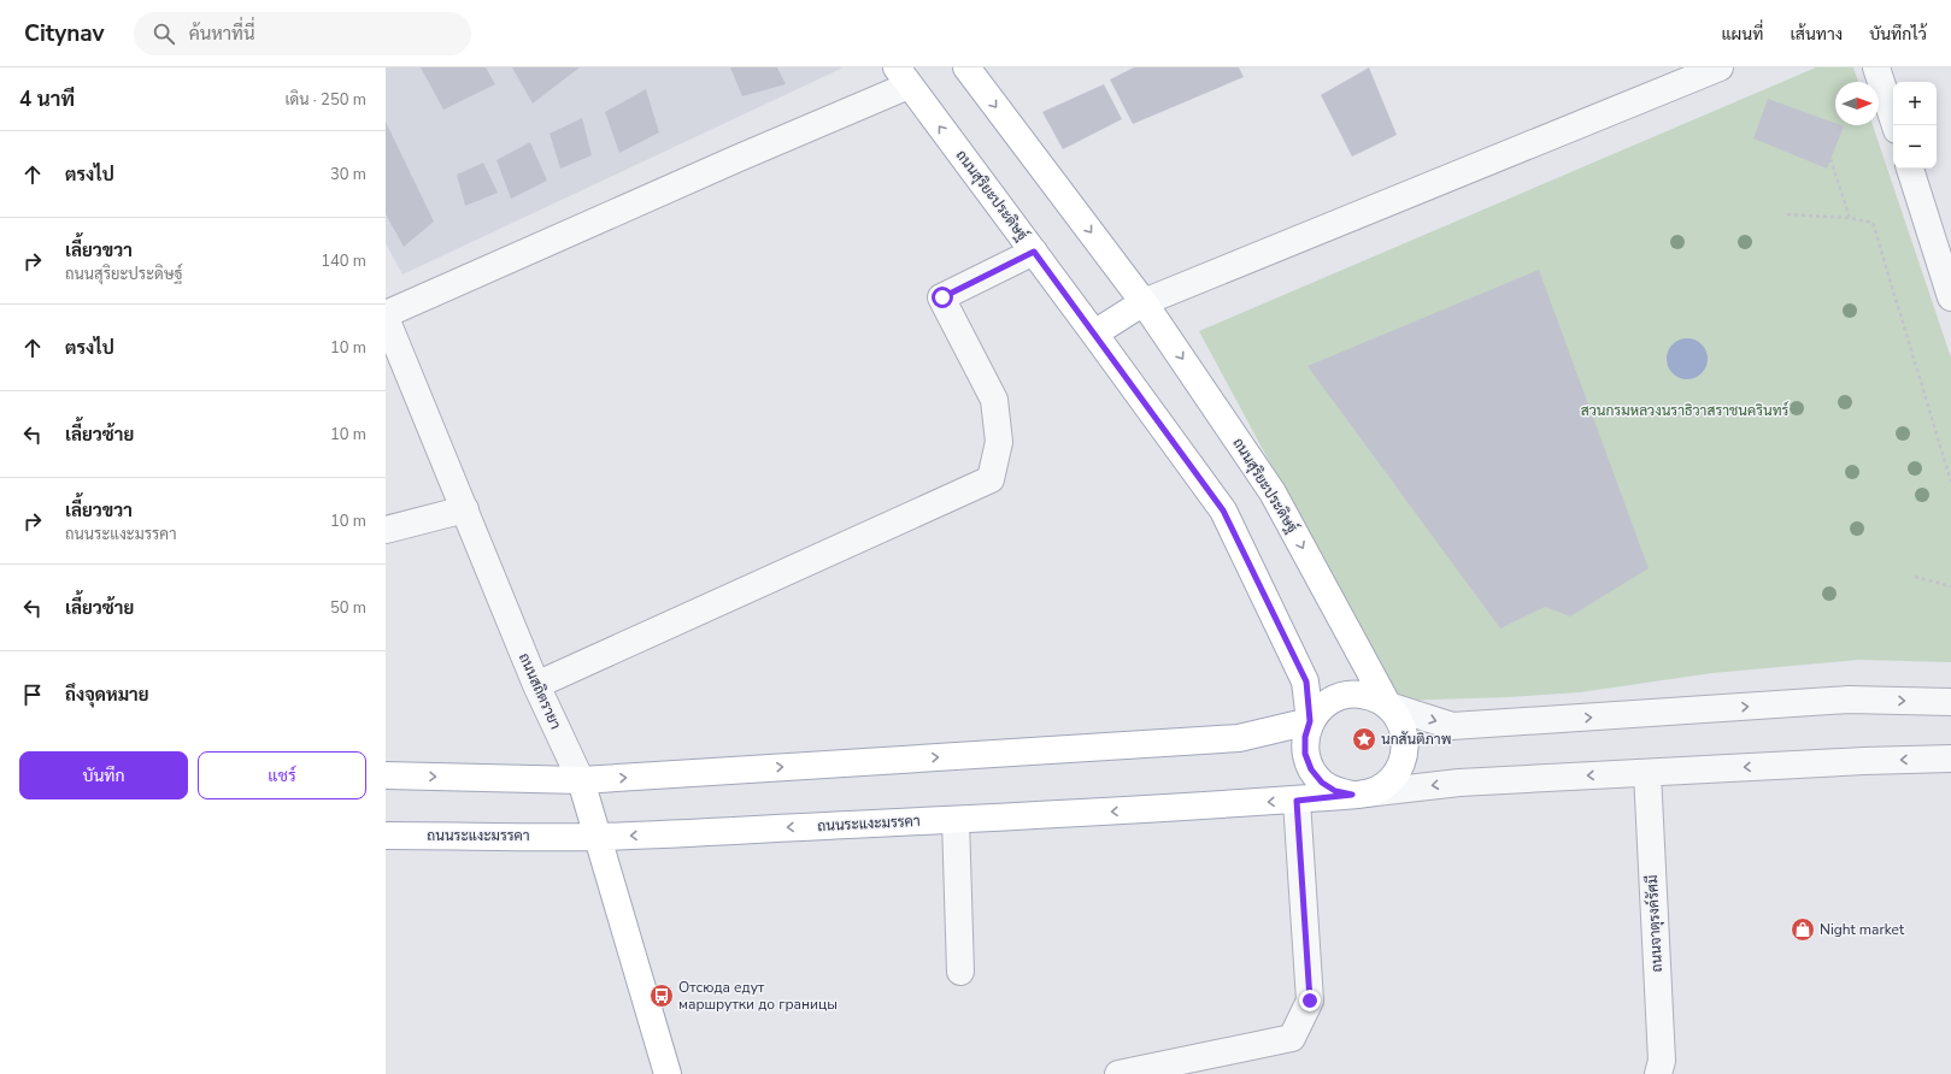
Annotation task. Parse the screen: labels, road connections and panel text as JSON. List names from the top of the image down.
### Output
{
  "streets": {
    "main road": ["ถนนสุริยะประดิษฐ์", "ถนนสถิตรายา", "ถนนระแงะมรรคา"],
    "street": ["ถนนจาตุรงค์รัศมี"]
  },
  "crossings": [
    ["ถนนสุริยะประดิษฐ์", "ถนนระแงะมรรคา"],
    ["ถนนสถิตรายา", "ถนนระแงะมรรคา"]
  ],
  "parks": ["สวนกรมหลวงนราธิวาสราชนครินทร์"],
  "places": {
    "place": ["นกสันติภาพ"],
    "shop": ["Night market"],
    "bus stop": ["Отсюда едут маршрутки до границы"]
  },
  "north": "right",
  "page": {
    "header": "Citynav",
    "search": "ค้นหาที่นี่",
    "nav": ["แผนที่", "เส้นทาง", "บันทึกไว้"],
    "heading": ["4 นาที", "เดิน · 250 m"],
    "map_buttons": ["+", "−"],
    "list": [
      ["ตรงไป", "30 m"],
      ["เลี้ยวขวา", "ถนนสุริยะประดิษฐ์", "140 m"],
      ["ตรงไป", "10 m"],
      ["เลี้ยวซ้าย", "10 m"],
      ["เลี้ยวขวา", "ถนนระแงะมรรคา", "10 m"],
      ["เลี้ยวซ้าย", "50 m"],
      "ถึงจุดหมาย"
    ],
    "buttons": ["บันทึก", "แชร์"]
  }
}
